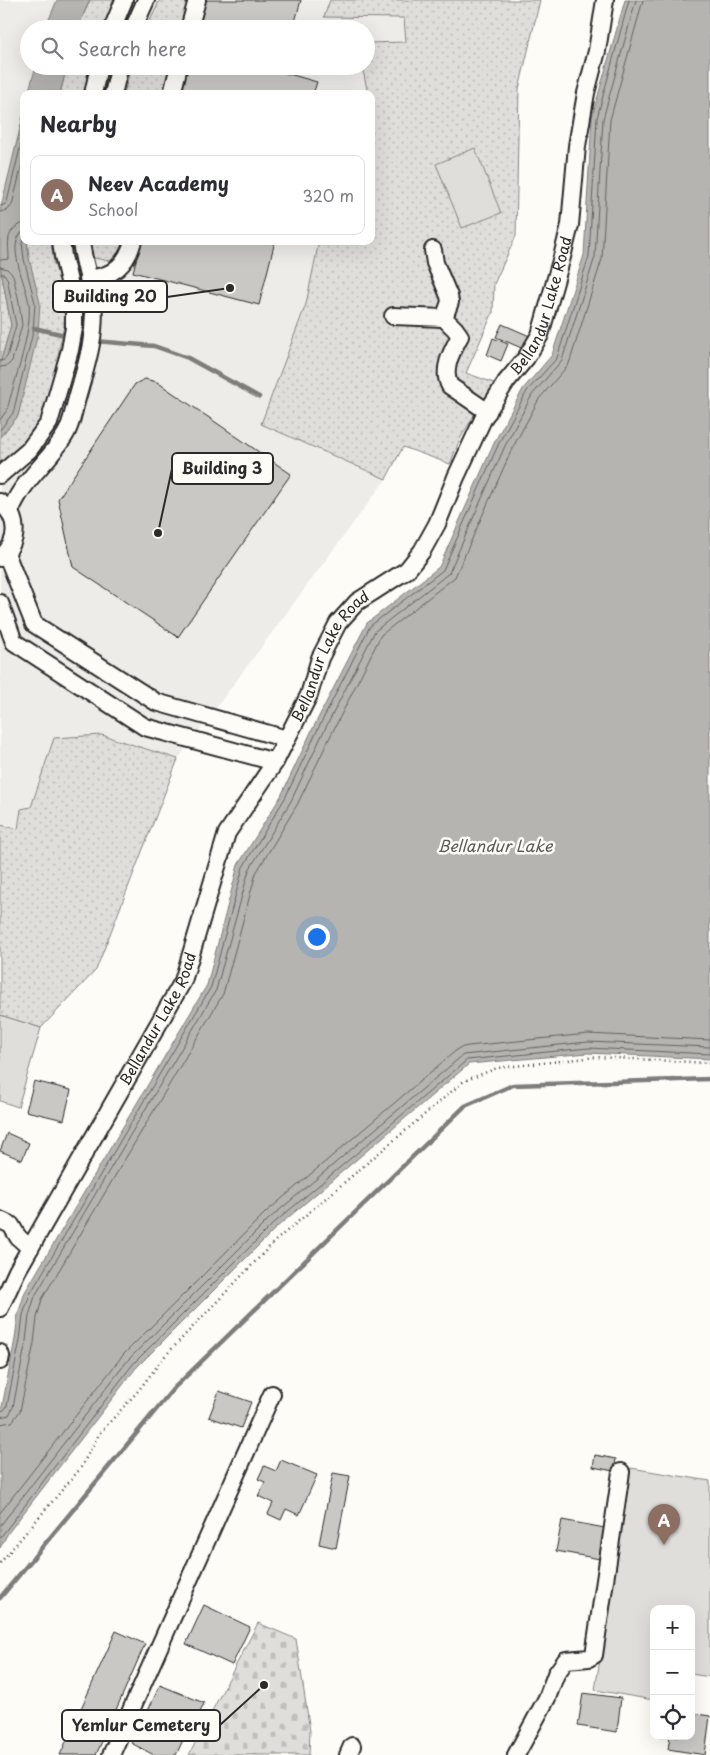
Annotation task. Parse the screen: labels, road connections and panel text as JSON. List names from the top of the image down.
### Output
{
  "streets": {
    "street": ["Bellandur Lake Road"]
  },
  "water": ["Bellandur Lake"],
  "places": ["Building 20", "Building 3", "Yemlur Cemetery"],
  "page": {
    "search": "Search here",
    "heading": "Nearby",
    "list": [
      {
        "mark": "A",
        "name": "Neev Academy",
        "note": "School",
        "value": "320 m"
      }
    ],
    "pins": "A",
    "map_buttons": ["+", "−"]
  }
}
